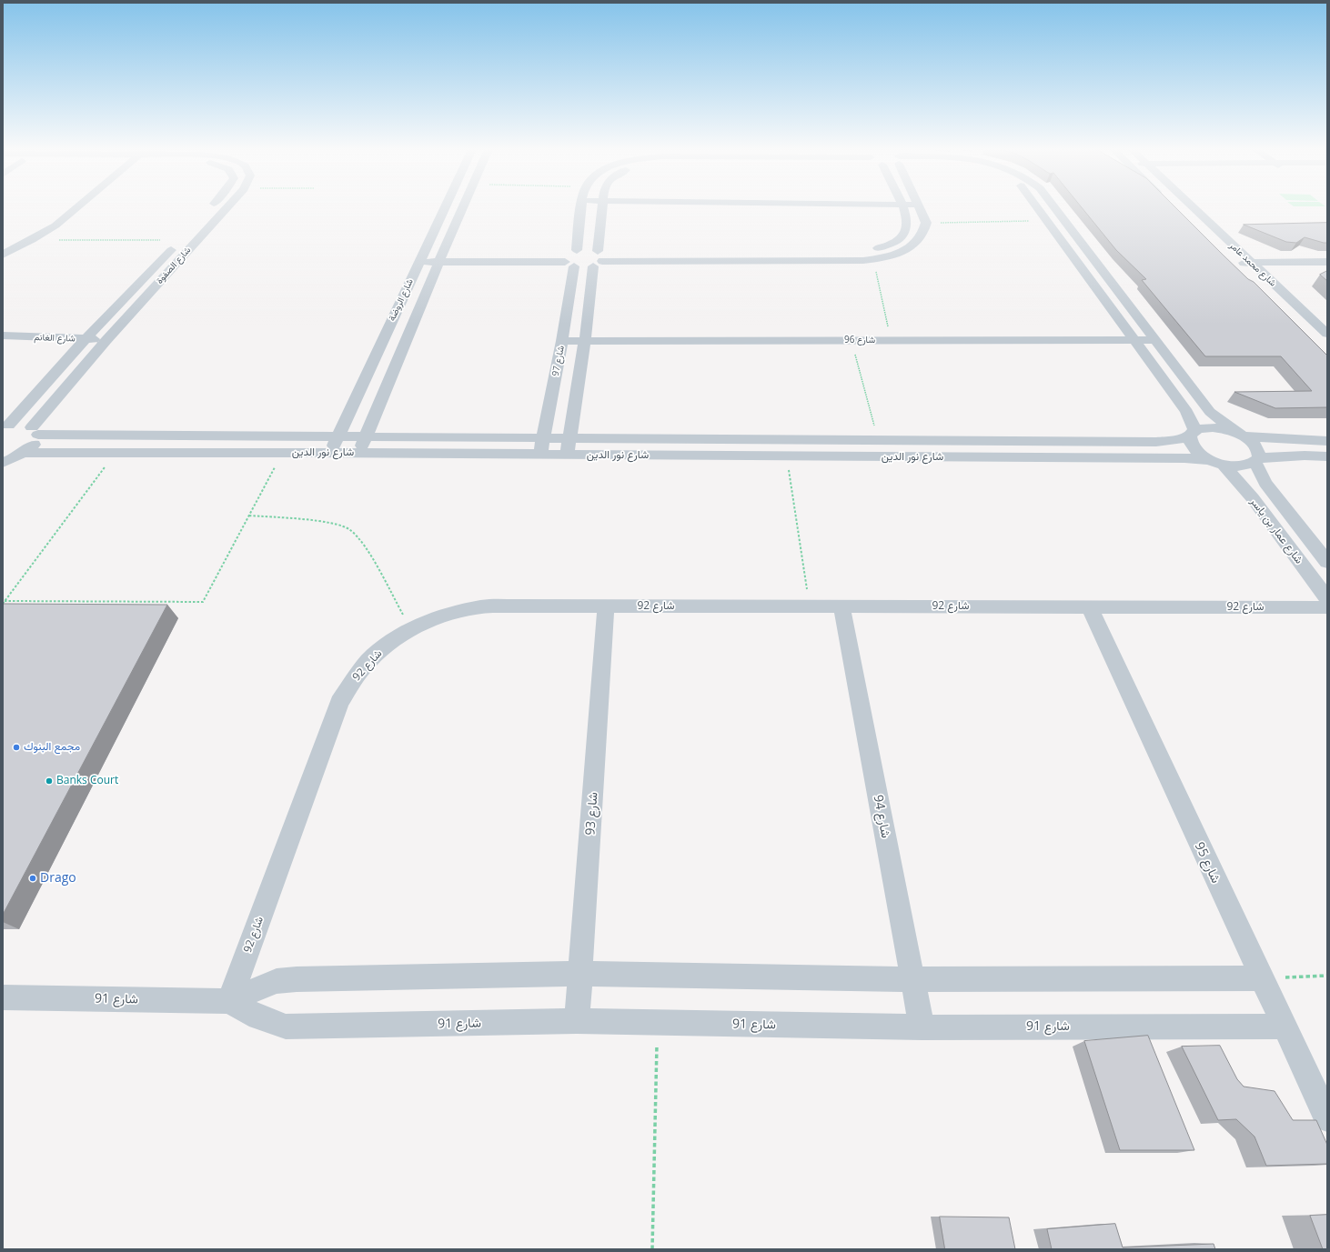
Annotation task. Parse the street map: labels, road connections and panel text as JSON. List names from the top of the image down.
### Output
{
  "streets": {
    "street": [
      "شارع محمد عامر",
      "شارع الصفوة",
      "شارع الروضة",
      "شارع الغانم",
      "شارع 96",
      "شارع 97",
      "شارع نور الدين",
      "شارع عمار بن ياسر",
      "شارع 92",
      "شارع 93",
      "شارع 94",
      "شارع 95",
      "شارع 91"
    ]
  },
  "crossings": [
    ["شارع الصفوة", "شارع الغانم"],
    ["شارع الصفوة", "شارع نور الدين"],
    ["شارع الروضة", "شارع نور الدين"],
    ["شارع 96", "شارع 97"],
    ["شارع 96", "شارع عمار بن ياسر"],
    ["شارع 97", "شارع نور الدين"],
    ["شارع نور الدين", "شارع عمار بن ياسر"],
    ["شارع 92", "شارع 93"],
    ["شارع 92", "شارع 94"],
    ["شارع 92", "شارع 95"],
    ["شارع 92", "شارع 91"],
    ["شارع 93", "شارع 91"],
    ["شارع 94", "شارع 91"],
    ["شارع 95", "شارع 91"]
  ],
  "places": ["مجمع البنوك", "Banks Court", "Drago"]
}
